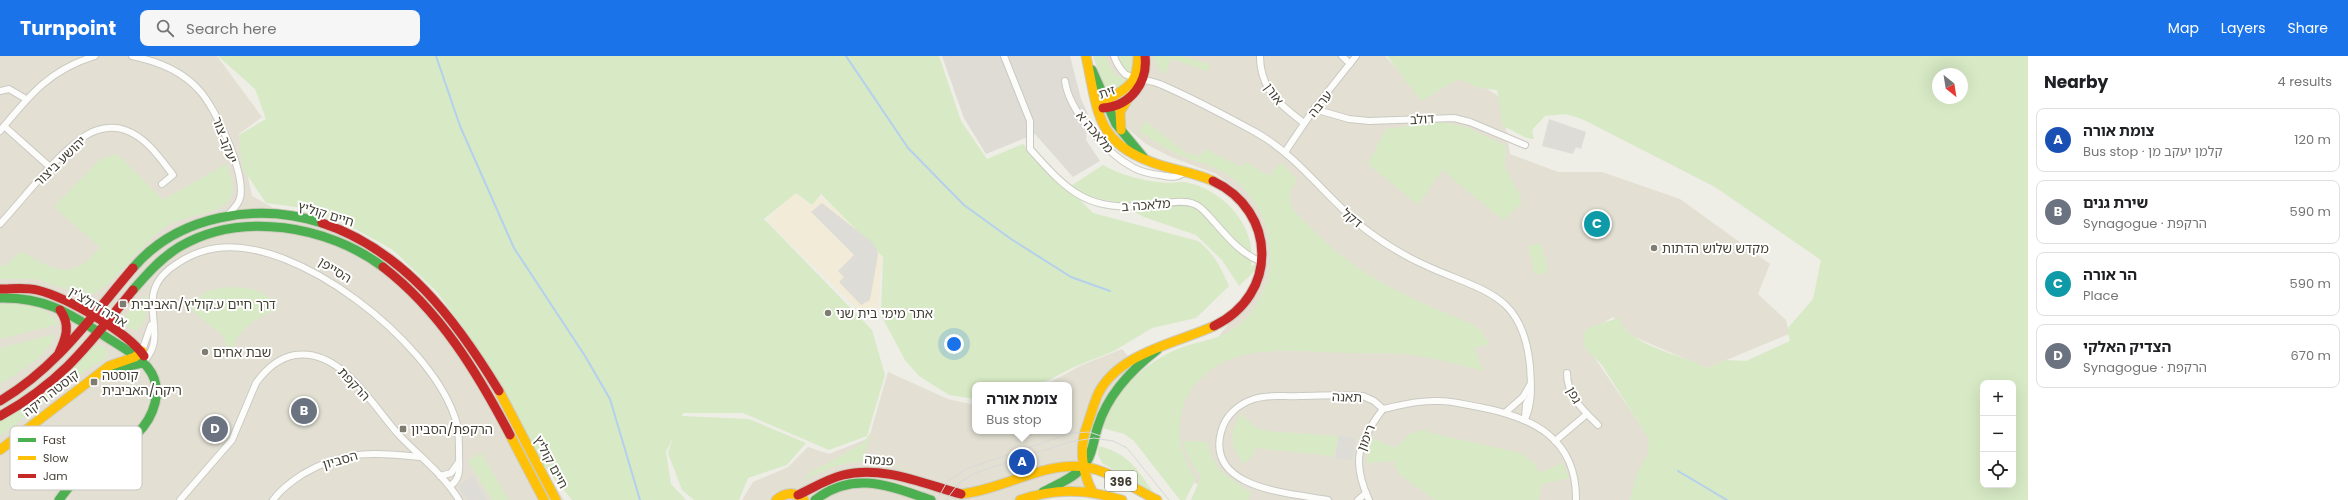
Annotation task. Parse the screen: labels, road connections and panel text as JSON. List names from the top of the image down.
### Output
{
  "streets": {
    "main road": [
      "זית",
      "חיים קוליץ",
      "אריה דולצ'ין",
      "קוסטה ריקה",
      "פנמה",
      "396"
    ],
    "street": [
      "אורן",
      "ערבה",
      "דולב",
      "מלאכה א",
      "יעקב צור",
      "יהושע ביצור",
      "מלאכה ב",
      "דקל",
      "הסייפן",
      "הרקפת",
      "גפן",
      "תאנה",
      "רימון",
      "הסביון"
    ]
  },
  "crossings": [
    ["זית", "דקל"],
    ["אורן", "ערבה"],
    ["ערבה", "דולב"],
    ["ערבה", "דקל"],
    ["יעקב צור", "חיים קוליץ"],
    ["חיים קוליץ", "אריה דולצ'ין"],
    ["הסייפן", "אריה דולצ'ין"],
    ["הסייפן", "הרקפת"],
    ["הסייפן", "קוסטה ריקה"],
    ["אריה דולצ'ין", "קוסטה ריקה"],
    ["הרקפת", "הסביון"],
    ["תאנה", "רימון"],
    ["פנמה", "396"]
  ],
  "places": {
    "other": ["מקדש שלוש הדתות", "אתר מימי בית שני", "שבת אחים"],
    "transit": ["דרך חיים ע.קוליץ/האביבית", "קוסטה ריקה/האביבית", "הרקפת/הסביון"]
  },
  "legend": ["Fast", "Slow", "Jam"],
  "north": "bottom right",
  "page": {
    "header": "Turnpoint",
    "search": "Search here",
    "nav": ["Map", "Layers", "Share"],
    "heading": ["Nearby", "4 results"],
    "list": [
      {
        "mark": "A",
        "name": "צומת אורה",
        "note": "Bus stop · קלמן יעקב מן",
        "value": "120 m"
      },
      {
        "mark": "B",
        "name": "שירת גנים",
        "note": "Synagogue · הרקפת",
        "value": "590 m"
      },
      {
        "mark": "C",
        "name": "הר אורה",
        "note": "Place",
        "value": "590 m"
      },
      {
        "mark": "D",
        "name": "הצדיק האלקי",
        "note": "Synagogue · הרקפת",
        "value": "670 m"
      }
    ],
    "pins": [
      "C",
      "B",
      "D",
      "A"
    ],
    "map_buttons": ["+", "−"],
    "popup": ["צומת אורה", "Bus stop"]
  }
}
